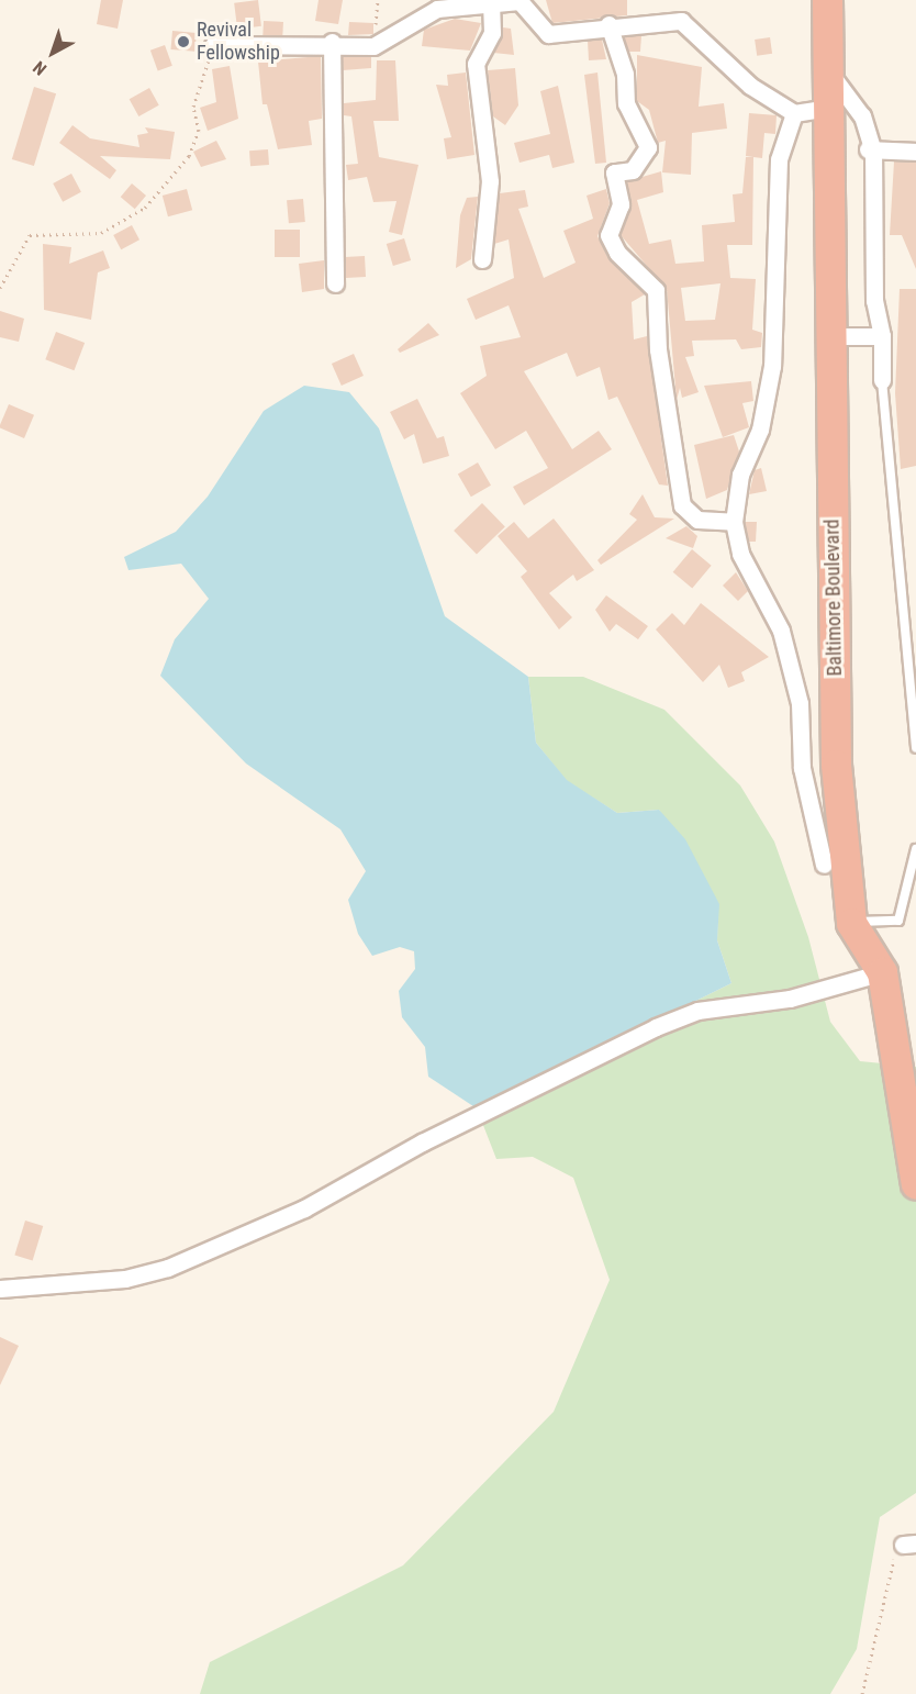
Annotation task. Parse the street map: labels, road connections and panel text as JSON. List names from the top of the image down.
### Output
{
  "streets": {
    "highway": ["Baltimore Boulevard"]
  },
  "places": ["Revival Fellowship"],
  "north": "bottom left"
}
